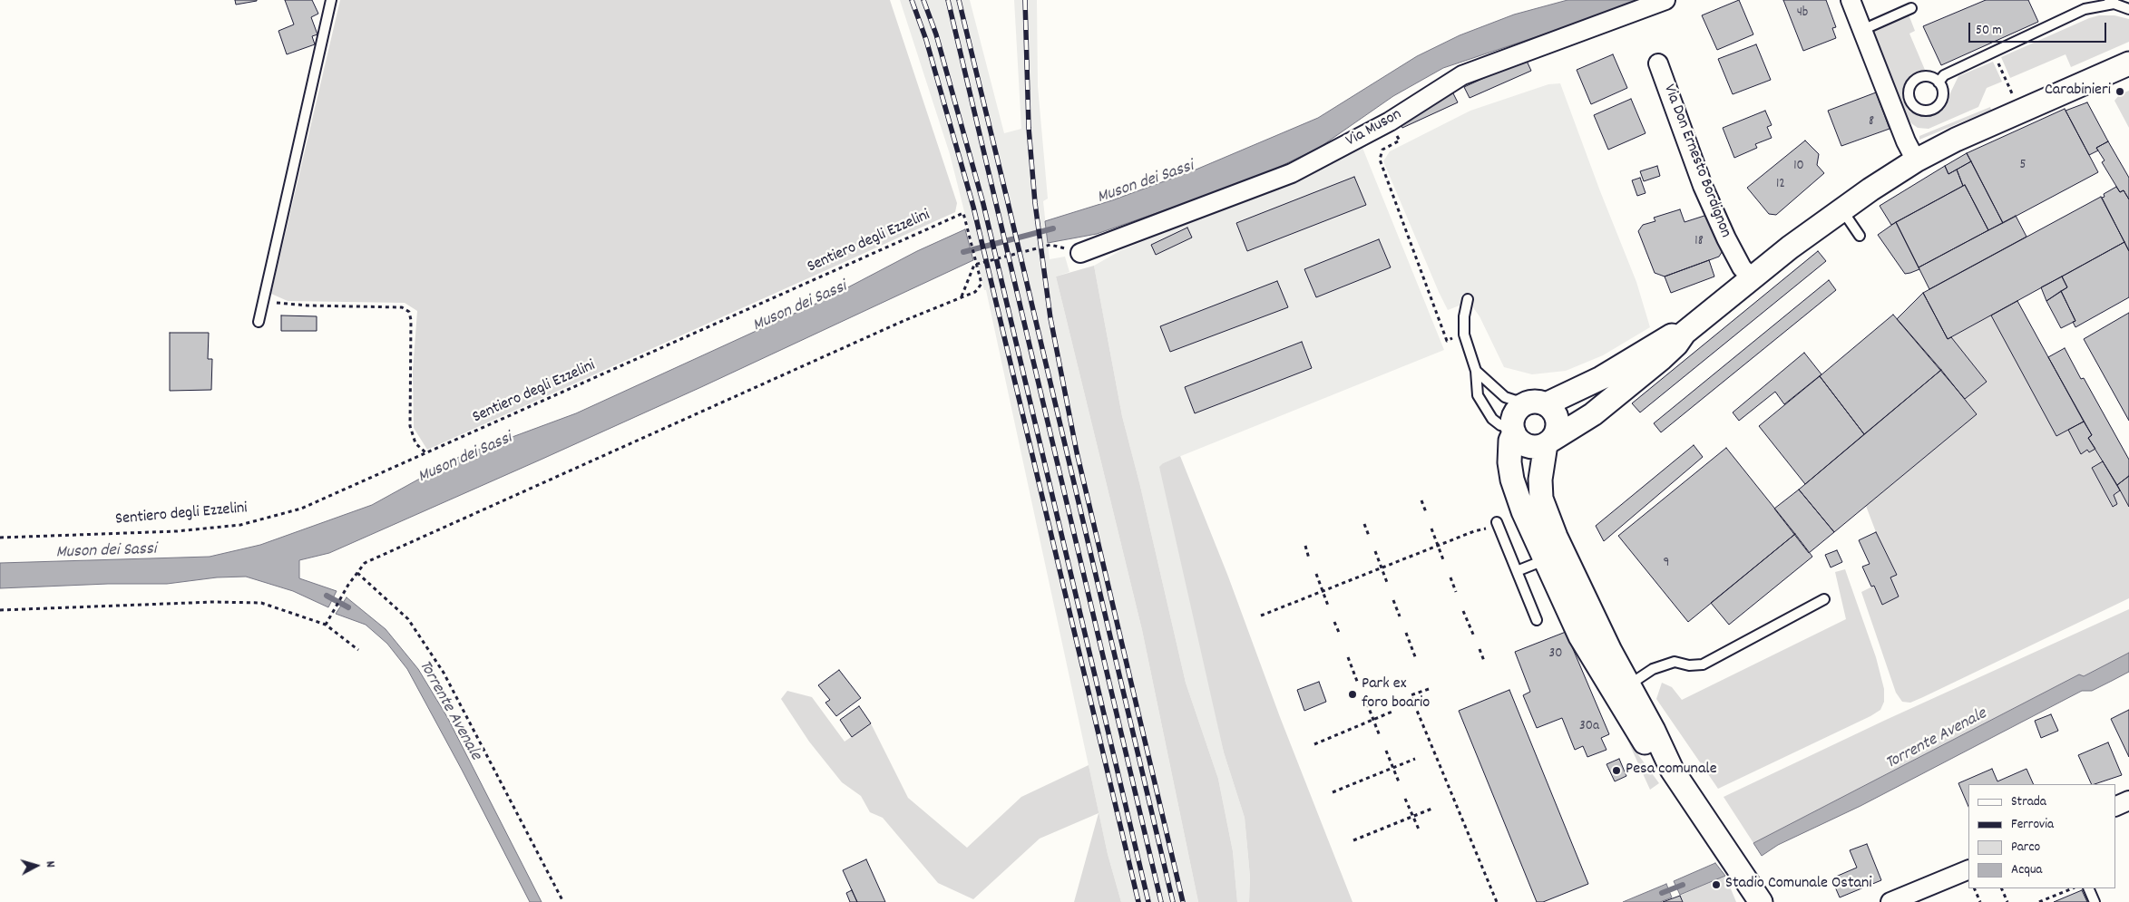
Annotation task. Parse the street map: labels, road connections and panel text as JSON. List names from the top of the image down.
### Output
{
  "streets": {
    "street": ["Via Muson", "Via Don Ernesto Bordignon"],
    "path": ["Sentiero degli Ezzelini"]
  },
  "water": ["Muson dei Sassi", "Torrente Avenale"],
  "places": [
    "Carabinieri",
    "Park ex foro boario",
    "Pesa comunale",
    "Stadio Comunale Ostani"
  ],
  "house_numbers": [
    "4b",
    "8",
    "5",
    "10",
    "12",
    "18",
    "9",
    "30",
    "30a"
  ],
  "legend": [
    "Strada",
    "Ferrovia",
    "Parco",
    "Acqua"
  ],
  "scale_bar": "50 m",
  "north": "right"
}
